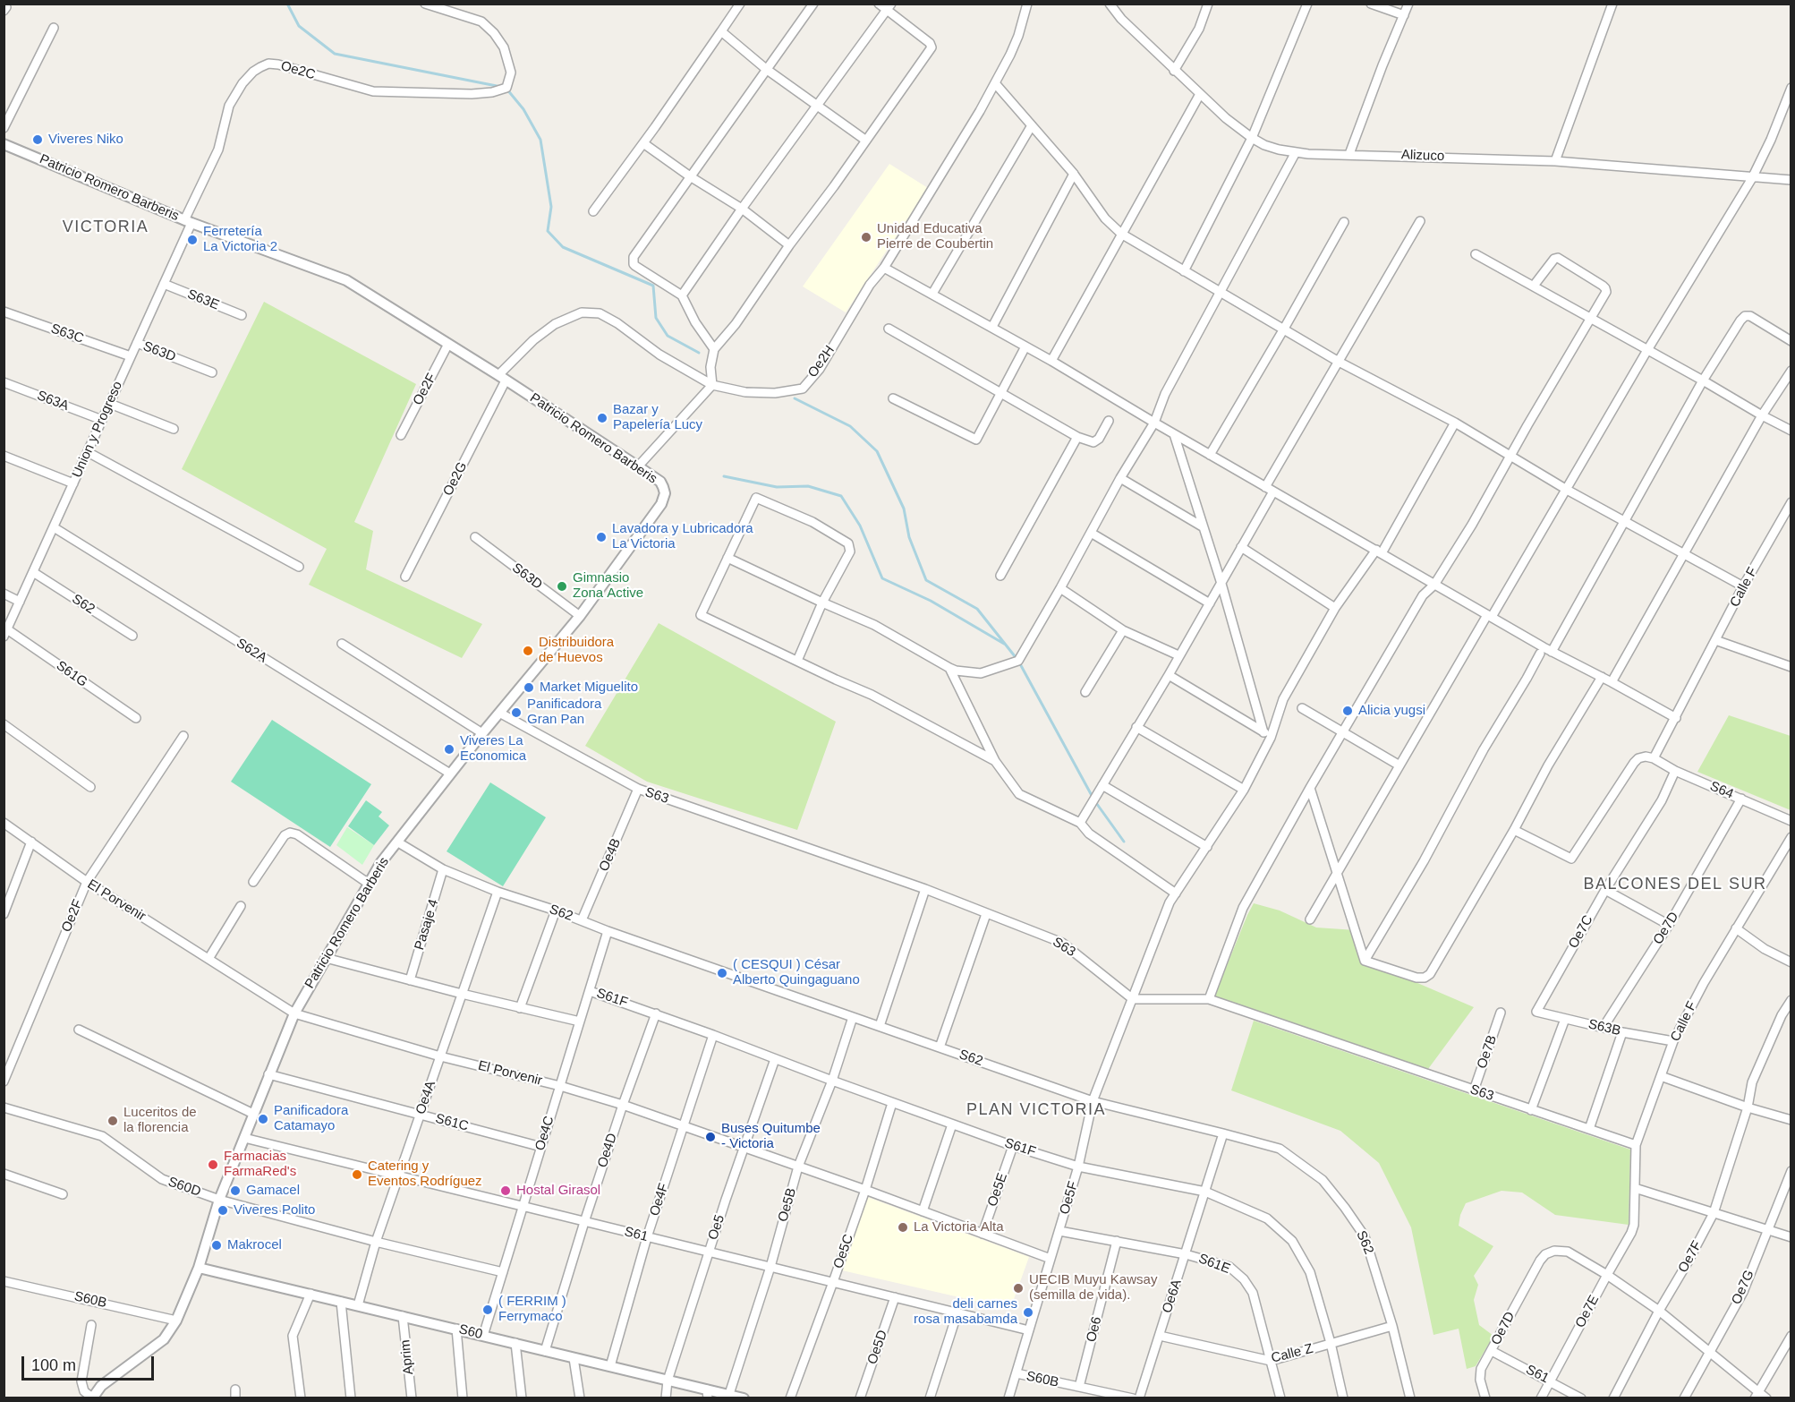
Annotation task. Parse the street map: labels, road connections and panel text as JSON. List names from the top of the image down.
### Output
{
  "streets": {
    "street": [
      "Oe2C",
      "Alizuco",
      "Patricio Romero Barberis",
      "S63E",
      "S63C",
      "S63D",
      "Oe2H",
      "Oe2F",
      "S63A",
      "Union y Progreso",
      "Oe2G",
      "Calle F",
      "S62",
      "S62A",
      "S61G",
      "S64",
      "S63",
      "Oe4B",
      "El Porvenir",
      "Pasaje 4",
      "Oe7D",
      "Oe7C",
      "S61F",
      "S63B",
      "Oe7B",
      "Oe4A",
      "S61C",
      "Oe4C",
      "Oe4D",
      "S60D",
      "Oe5E",
      "Oe5F",
      "Oe4F",
      "Oe5B",
      "Oe5",
      "S61",
      "Oe5C",
      "Oe7F",
      "S61E",
      "Oe7G",
      "Oe6A",
      "S60B",
      "Oe7E",
      "Oe6",
      "S60",
      "Oe5D",
      "Calle Z",
      "Aprim"
    ]
  },
  "crossings": [
    ["Oe2C", "Patricio Romero Barberis"],
    ["Oe2C", "Union y Progreso"],
    ["Patricio Romero Barberis", "S63D"],
    ["Patricio Romero Barberis", "Oe2H"],
    ["Patricio Romero Barberis", "Oe2F"],
    ["Patricio Romero Barberis", "Union y Progreso"],
    ["Patricio Romero Barberis", "Oe2G"],
    ["Patricio Romero Barberis", "S62"],
    ["Patricio Romero Barberis", "S62A"],
    ["Patricio Romero Barberis", "S63"],
    ["Patricio Romero Barberis", "El Porvenir"],
    ["Patricio Romero Barberis", "S61C"],
    ["Patricio Romero Barberis", "S60D"],
    ["Patricio Romero Barberis", "S61"],
    ["Patricio Romero Barberis", "S60B"],
    ["Patricio Romero Barberis", "S60"],
    ["S63E", "Union y Progreso"],
    ["S63C", "Union y Progreso"],
    ["S63D", "Union y Progreso"],
    ["Oe2H", "Oe2G"],
    ["Oe2F", "El Porvenir"],
    ["S63A", "Union y Progreso"],
    ["Union y Progreso", "S62"],
    ["Union y Progreso", "S62A"],
    ["Union y Progreso", "S61G"],
    ["Calle F", "S64"],
    ["Calle F", "S63"],
    ["Calle F", "S63B"],
    ["Calle F", "Oe7E"],
    ["S62", "Oe4B"],
    ["S62", "Pasaje 4"],
    ["S62", "Oe4A"],
    ["S62", "Oe4C"],
    ["S62", "Oe5F"],
    ["S62", "Oe5B"],
    ["S62", "Oe6A"],
    ["S62", "Calle Z"],
    ["S64", "Oe7D"],
    ["S64", "Oe7C"],
    ["S63", "Oe4B"],
    ["S63", "Oe7B"],
    ["S63", "Oe5F"],
    ["El Porvenir", "Oe4A"],
    ["El Porvenir", "Oe4C"],
    ["El Porvenir", "Oe4D"],
    ["El Porvenir", "Oe5E"],
    ["El Porvenir", "Oe5F"],
    ["El Porvenir", "Oe4F"],
    ["El Porvenir", "Oe5B"],
    ["El Porvenir", "Oe5"],
    ["El Porvenir", "Oe5C"],
    ["Oe7D", "S63B"],
    ["Oe7D", "S61"],
    ["Oe7D", "Oe7E"],
    ["Oe7C", "S63B"],
    ["S61F", "Oe4C"],
    ["S61F", "Oe4D"],
    ["S61F", "Oe5E"],
    ["S61F", "Oe5F"],
    ["S61F", "Oe4F"],
    ["S61F", "Oe5B"],
    ["S61F", "Oe5"],
    ["S61F", "Oe5C"],
    ["S61F", "Oe6A"],
    ["S61F", "Calle Z"],
    ["Oe4A", "S61C"],
    ["Oe4A", "S60D"],
    ["Oe4A", "S61"],
    ["Oe4A", "S60"],
    ["S61C", "Oe4C"],
    ["Oe4C", "S60D"],
    ["Oe4C", "S61"],
    ["Oe4C", "S60"],
    ["Oe4D", "S61"],
    ["Oe4D", "S60"],
    ["Oe5F", "S61"],
    ["Oe5F", "S61E"],
    ["Oe5F", "S60B"],
    ["Oe4F", "S61"],
    ["Oe4F", "S60"],
    ["Oe5B", "S61"],
    ["Oe5B", "S60"],
    ["Oe5", "S61"],
    ["Oe5", "S60"],
    ["S61", "Oe5C"],
    ["S61", "Oe7E"],
    ["S61", "Oe5D"],
    ["S61E", "Oe6A"],
    ["S61E", "Oe6"],
    ["S61E", "Calle Z"],
    ["Oe6A", "Calle Z"],
    ["S60B", "Oe6"],
    ["S60", "Aprim"]
  ],
  "districts": ["VICTORIA", "BALCONES DEL SUR", "PLAN VICTORIA"],
  "places": [
    "Viveres Niko",
    "Unidad Educativa Pierre de Coubertin",
    "Ferretería La Victoria 2",
    "Bazar y Papelería Lucy",
    "Lavadora y Lubricadora La Victoria",
    "Gimnasio Zona Active",
    "Distribuidora de Huevos",
    "Market Miguelito",
    "Alicia yugsi",
    "Panificadora Gran Pan",
    "Viveres La Economica",
    "( CESQUI ) César Alberto Quingaguano",
    "Panificadora Catamayo",
    "Luceritos de la florencia",
    "Buses Quitumbe - Victoria",
    "Farmacias FarmaRed's",
    "Catering y Eventos Rodríguez",
    "Gamacel",
    "Hostal Girasol",
    "Viveres Polito",
    "La Victoria Alta",
    "Makrocel",
    "UECIB Muyu Kawsay (semilla de vida).",
    "( FERRIM ) Ferrymaco",
    "deli carnes rosa masabamda"
  ],
  "scale_bar": "100 m"
}
